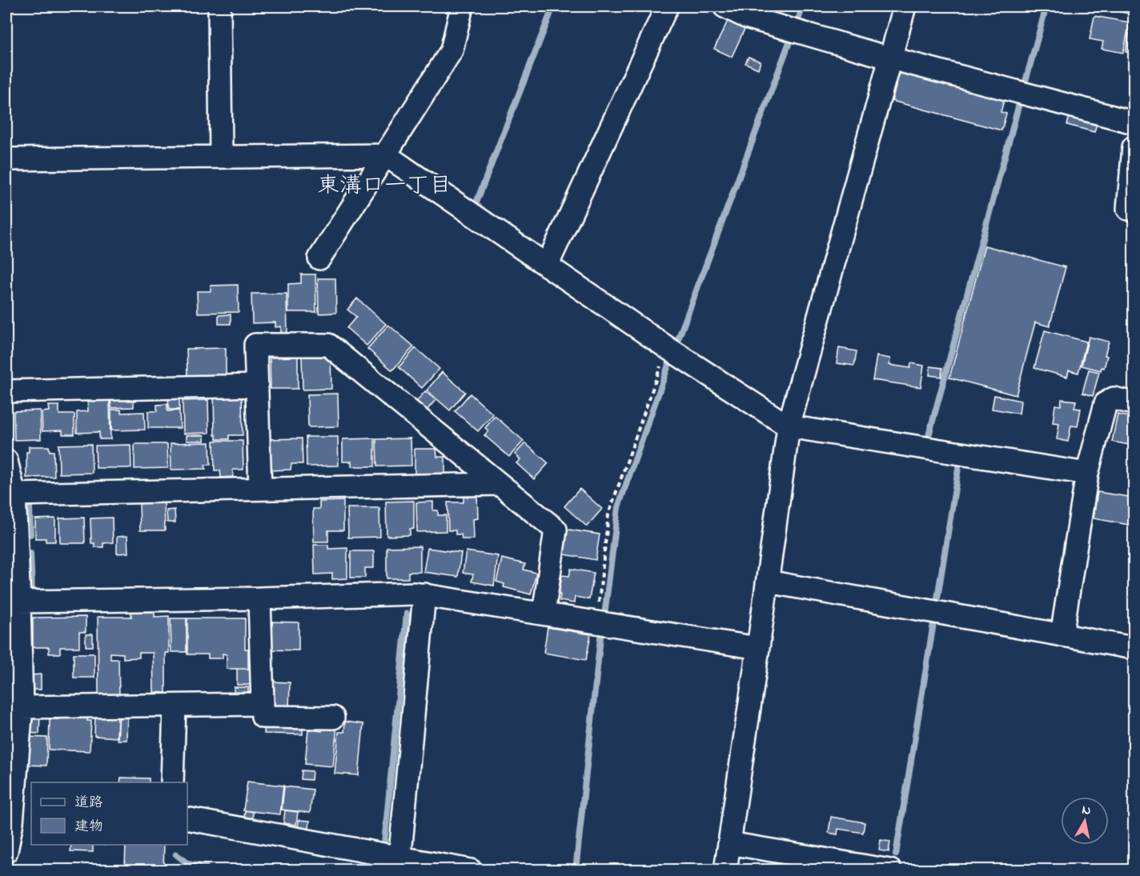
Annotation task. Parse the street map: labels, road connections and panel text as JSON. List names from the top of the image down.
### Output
{
  "districts": ["東溝口一丁目"],
  "legend": ["道路", "建物"],
  "north": "top"
}
